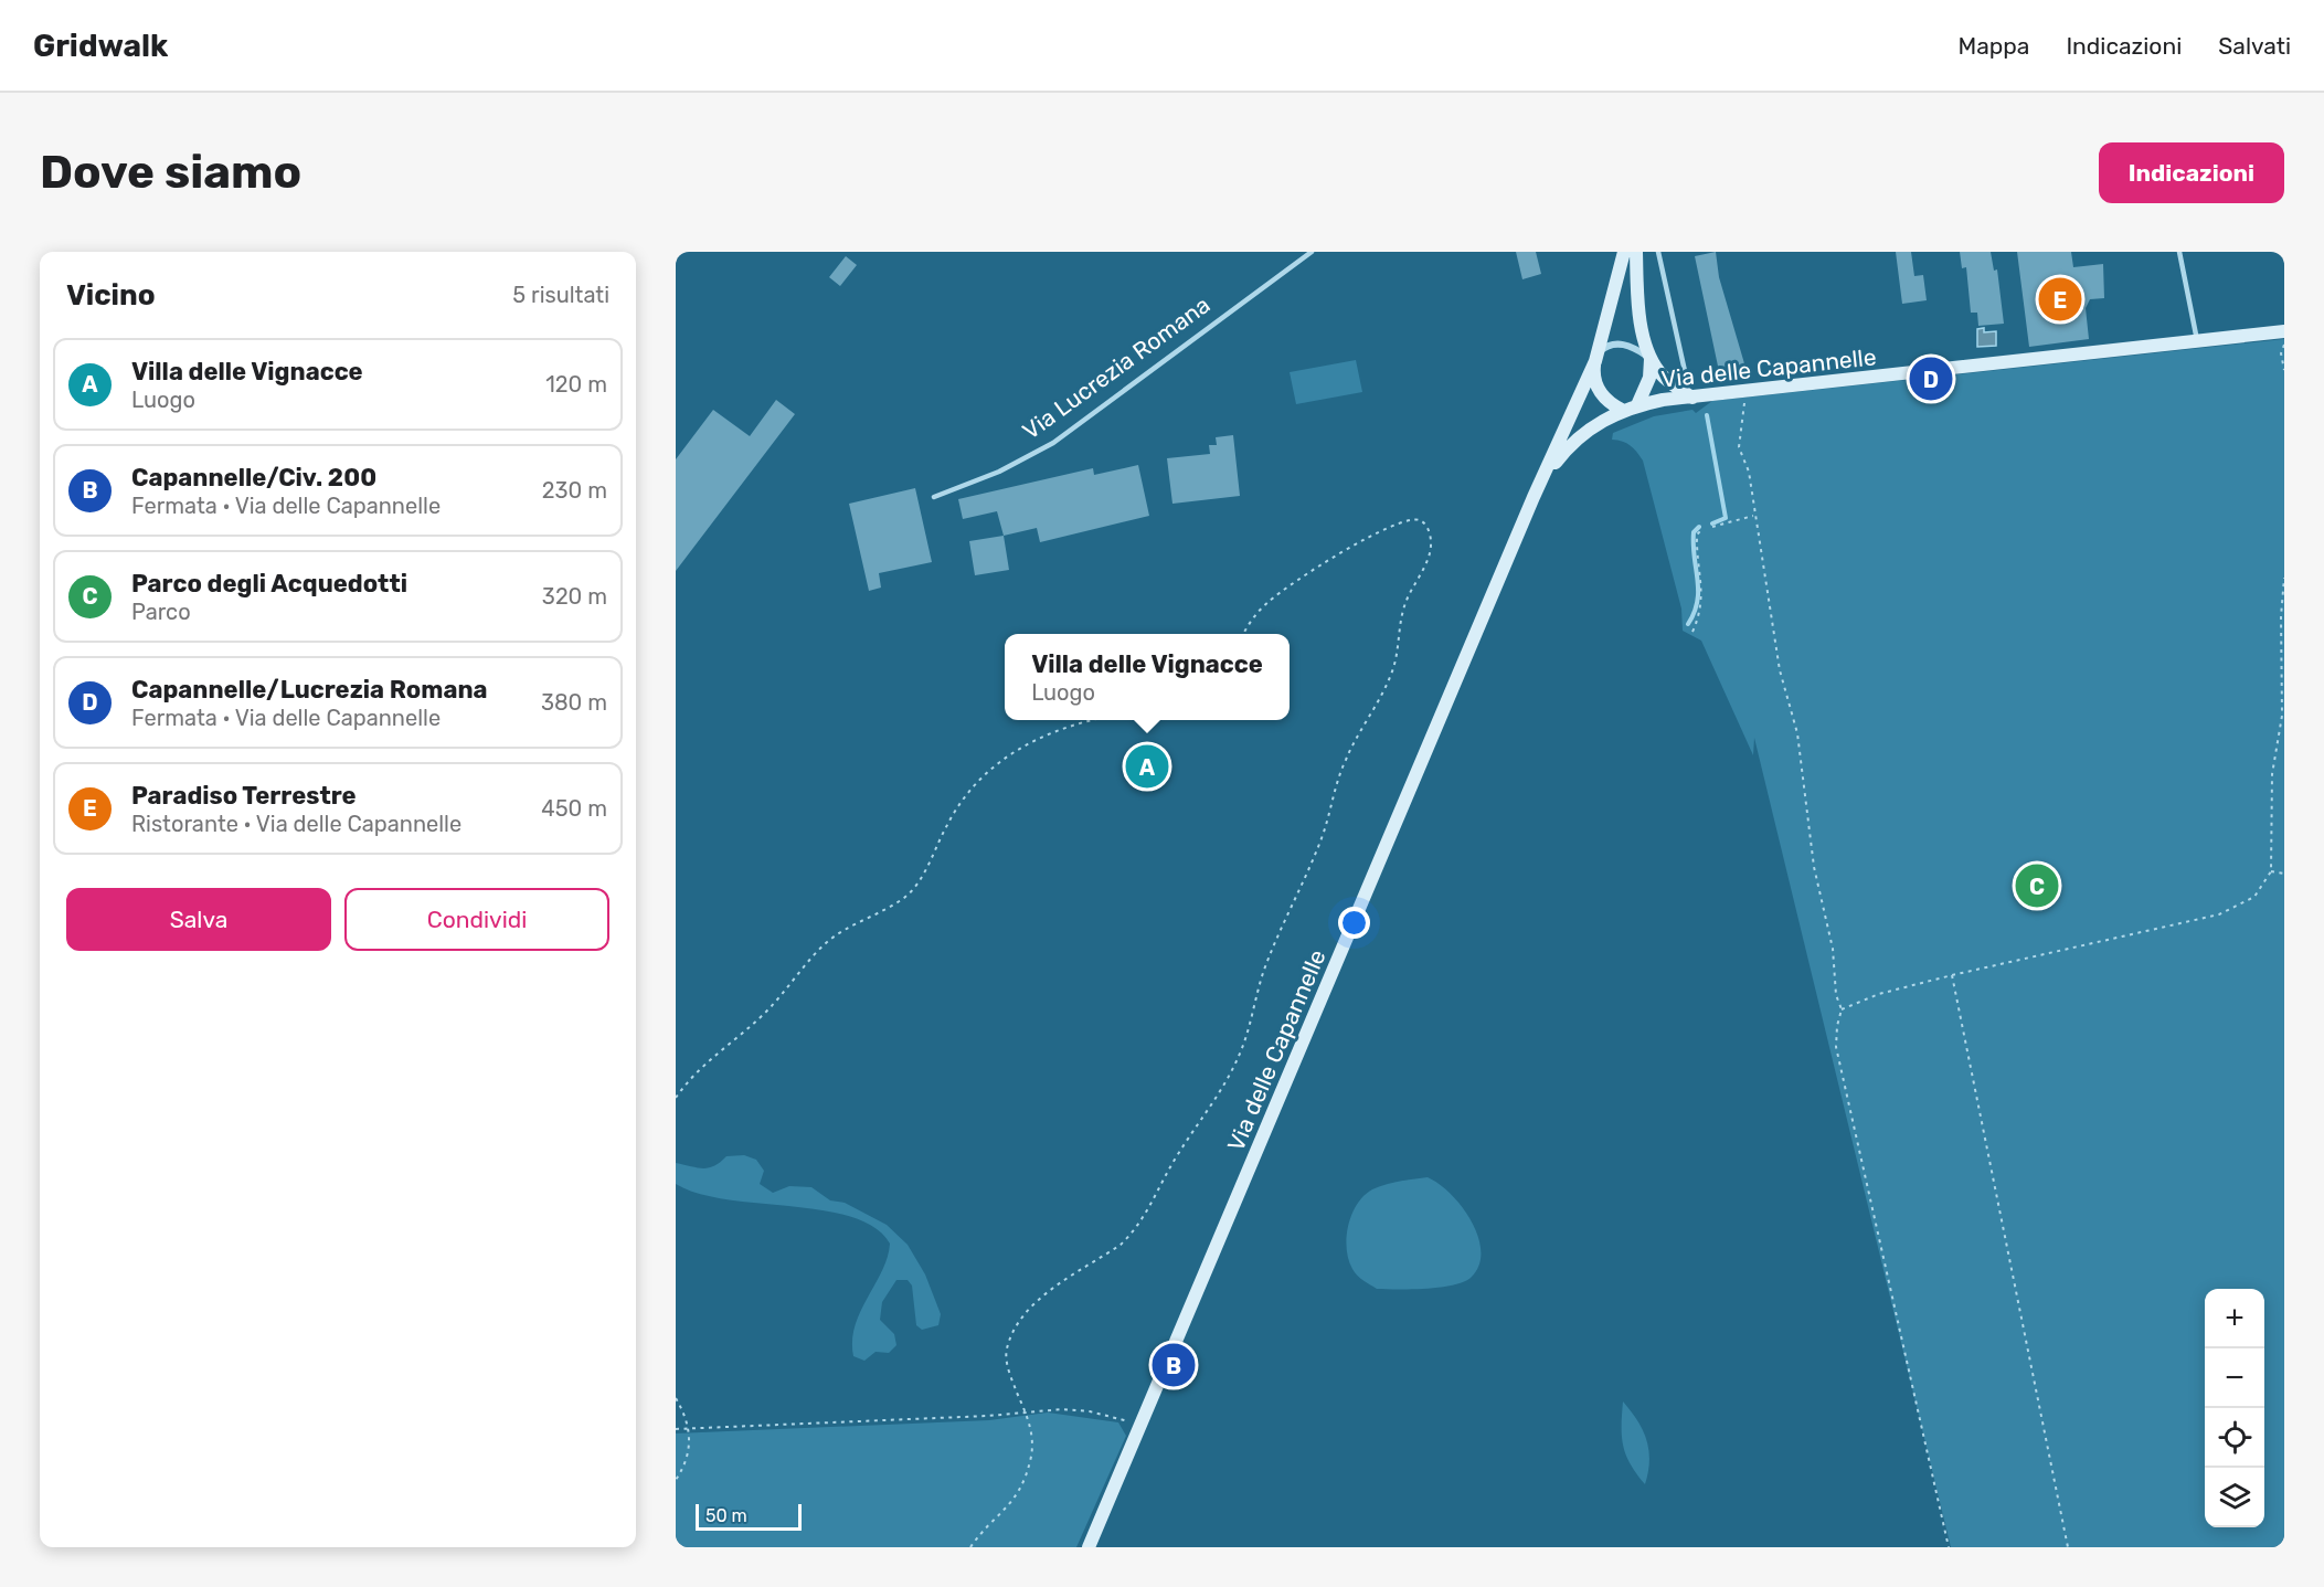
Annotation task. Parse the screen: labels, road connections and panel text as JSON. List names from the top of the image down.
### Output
{
  "streets": {
    "street": ["Via delle Capannelle"],
    "lane": ["Via Lucrezia Romana"]
  },
  "scale_bar": "50 m",
  "page": {
    "header": "Gridwalk",
    "nav": ["Mappa", "Indicazioni", "Salvati"],
    "buttons": [
      "Indicazioni",
      ["Salva", "Condividi"]
    ],
    "title": "Dove siamo",
    "heading": ["Vicino", "5 risultati"],
    "pins": [
      "E",
      "D",
      "A",
      "C",
      "B"
    ],
    "list": [
      {
        "mark": "A",
        "name": "Villa delle Vignacce",
        "note": "Luogo",
        "value": "120 m"
      },
      {
        "mark": "B",
        "name": "Capannelle/Civ. 200",
        "note": "Fermata · Via delle Capannelle",
        "value": "230 m"
      },
      {
        "mark": "C",
        "name": "Parco degli Acquedotti",
        "note": "Parco",
        "value": "320 m"
      },
      {
        "mark": "D",
        "name": "Capannelle/Lucrezia Romana",
        "note": "Fermata · Via delle Capannelle",
        "value": "380 m"
      },
      {
        "mark": "E",
        "name": "Paradiso Terrestre",
        "note": "Ristorante · Via delle Capannelle",
        "value": "450 m"
      }
    ],
    "popup": ["Villa delle Vignacce", "Luogo"],
    "map_buttons": ["+", "−"],
    "scale": "50 m"
  }
}
